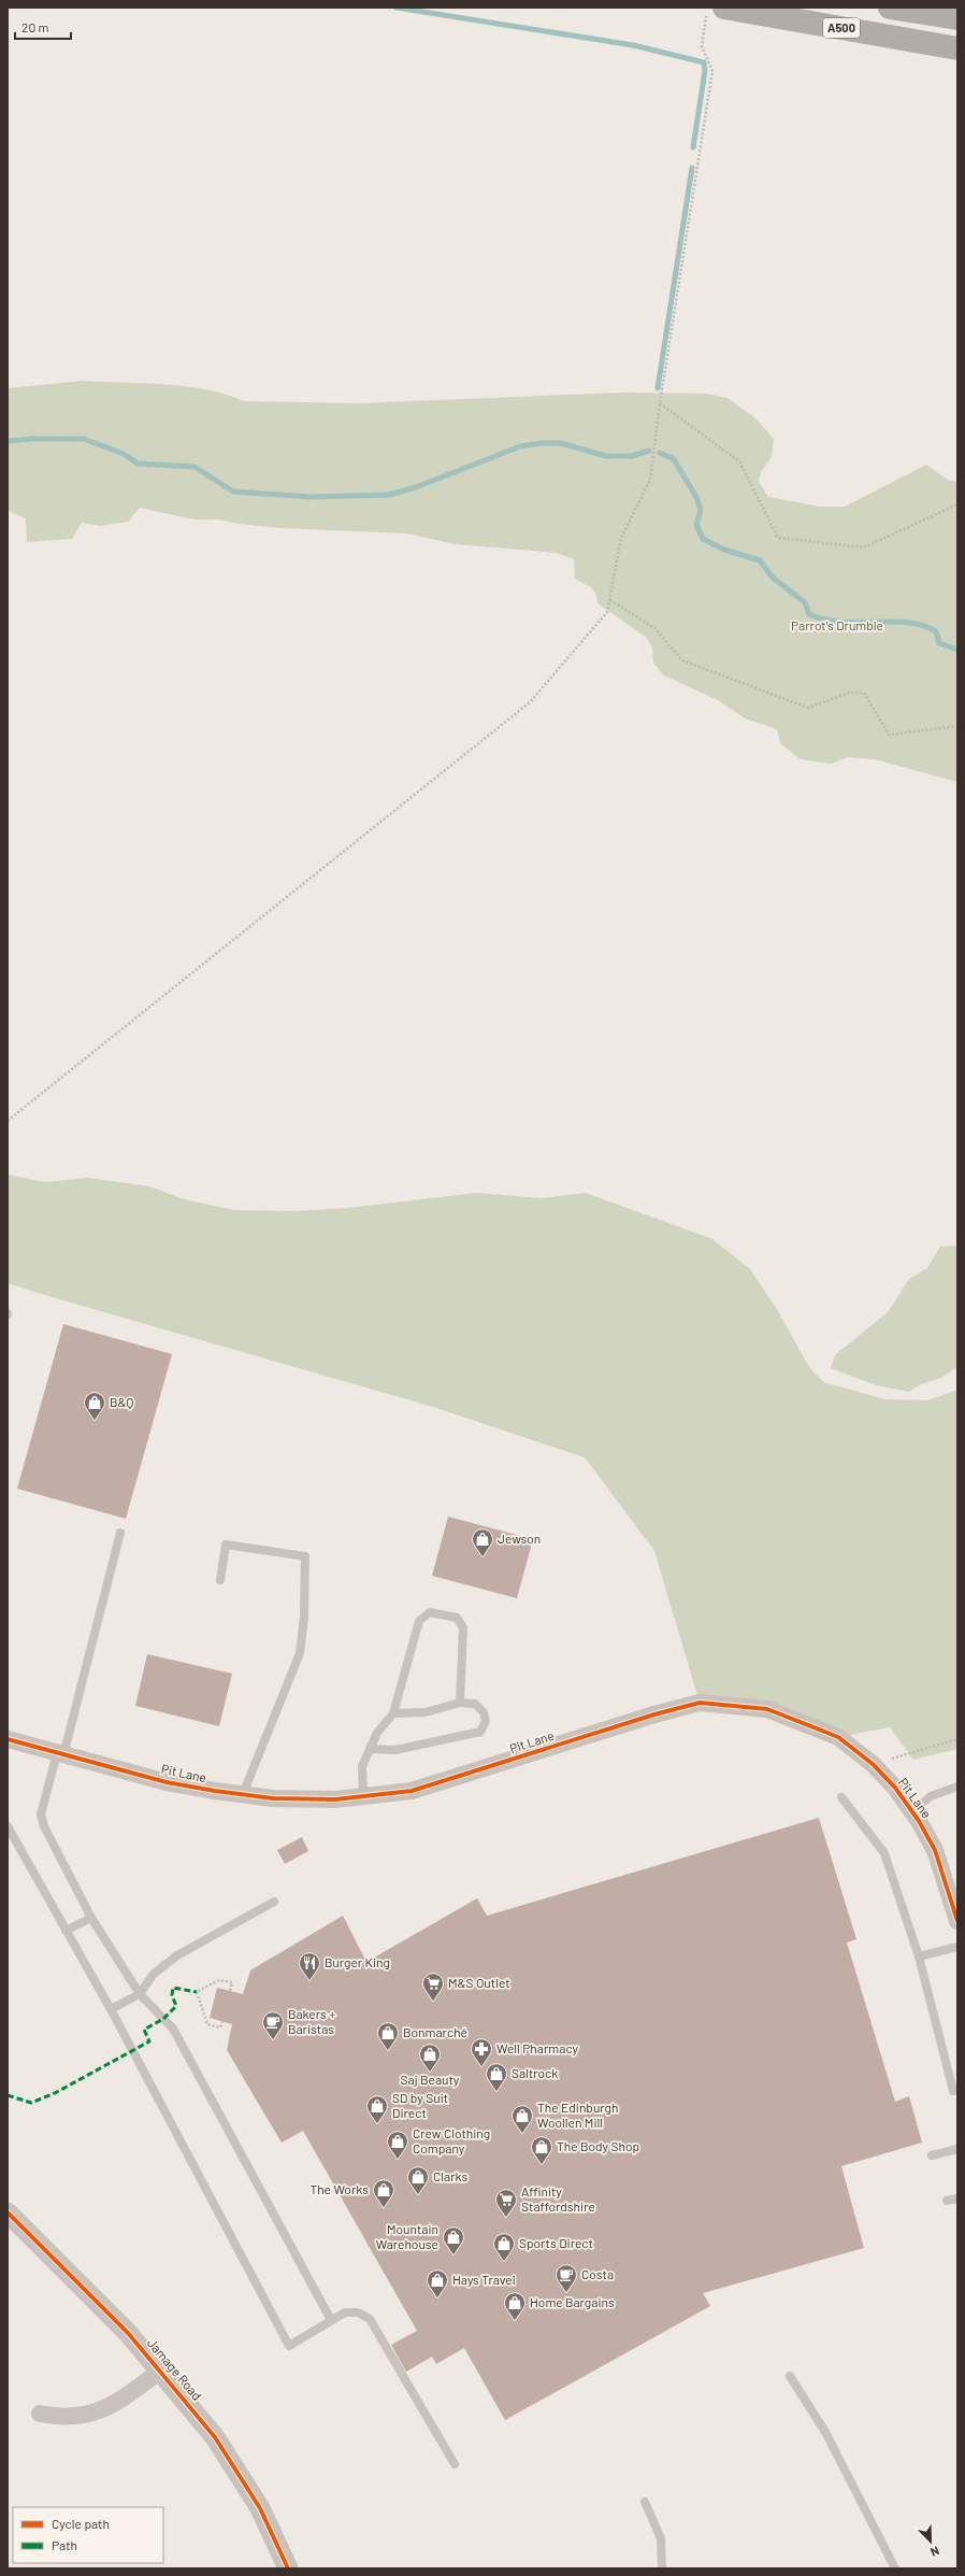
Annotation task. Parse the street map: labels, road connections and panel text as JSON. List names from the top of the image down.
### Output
{
  "streets": {
    "highway": ["A500"],
    "street": ["Pit Lane", "Jamage Road"]
  },
  "parks": ["Parrot's Drumble"],
  "places": {
    "shop": [
      "B&Q",
      "Jewson",
      "Bonmarché",
      "Saj Beauty",
      "Saltrock",
      "SD by Suit Direct",
      "The Edinburgh Woollen Mill",
      "Crew Clothing Company",
      "The Body Shop",
      "Clarks",
      "The Works",
      "Mountain Warehouse",
      "Sports Direct",
      "Hays Travel",
      "Home Bargains"
    ],
    "restaurant": ["Burger King"],
    "supermarket": ["M&S Outlet", "Affinity Staffordshire"],
    "cafe": ["Bakers + Baristas", "Costa"],
    "pharmacy": ["Well Pharmacy"]
  },
  "legend": ["Cycle path", "Path"],
  "scale_bar": "20 m",
  "north": "bottom right"
}
